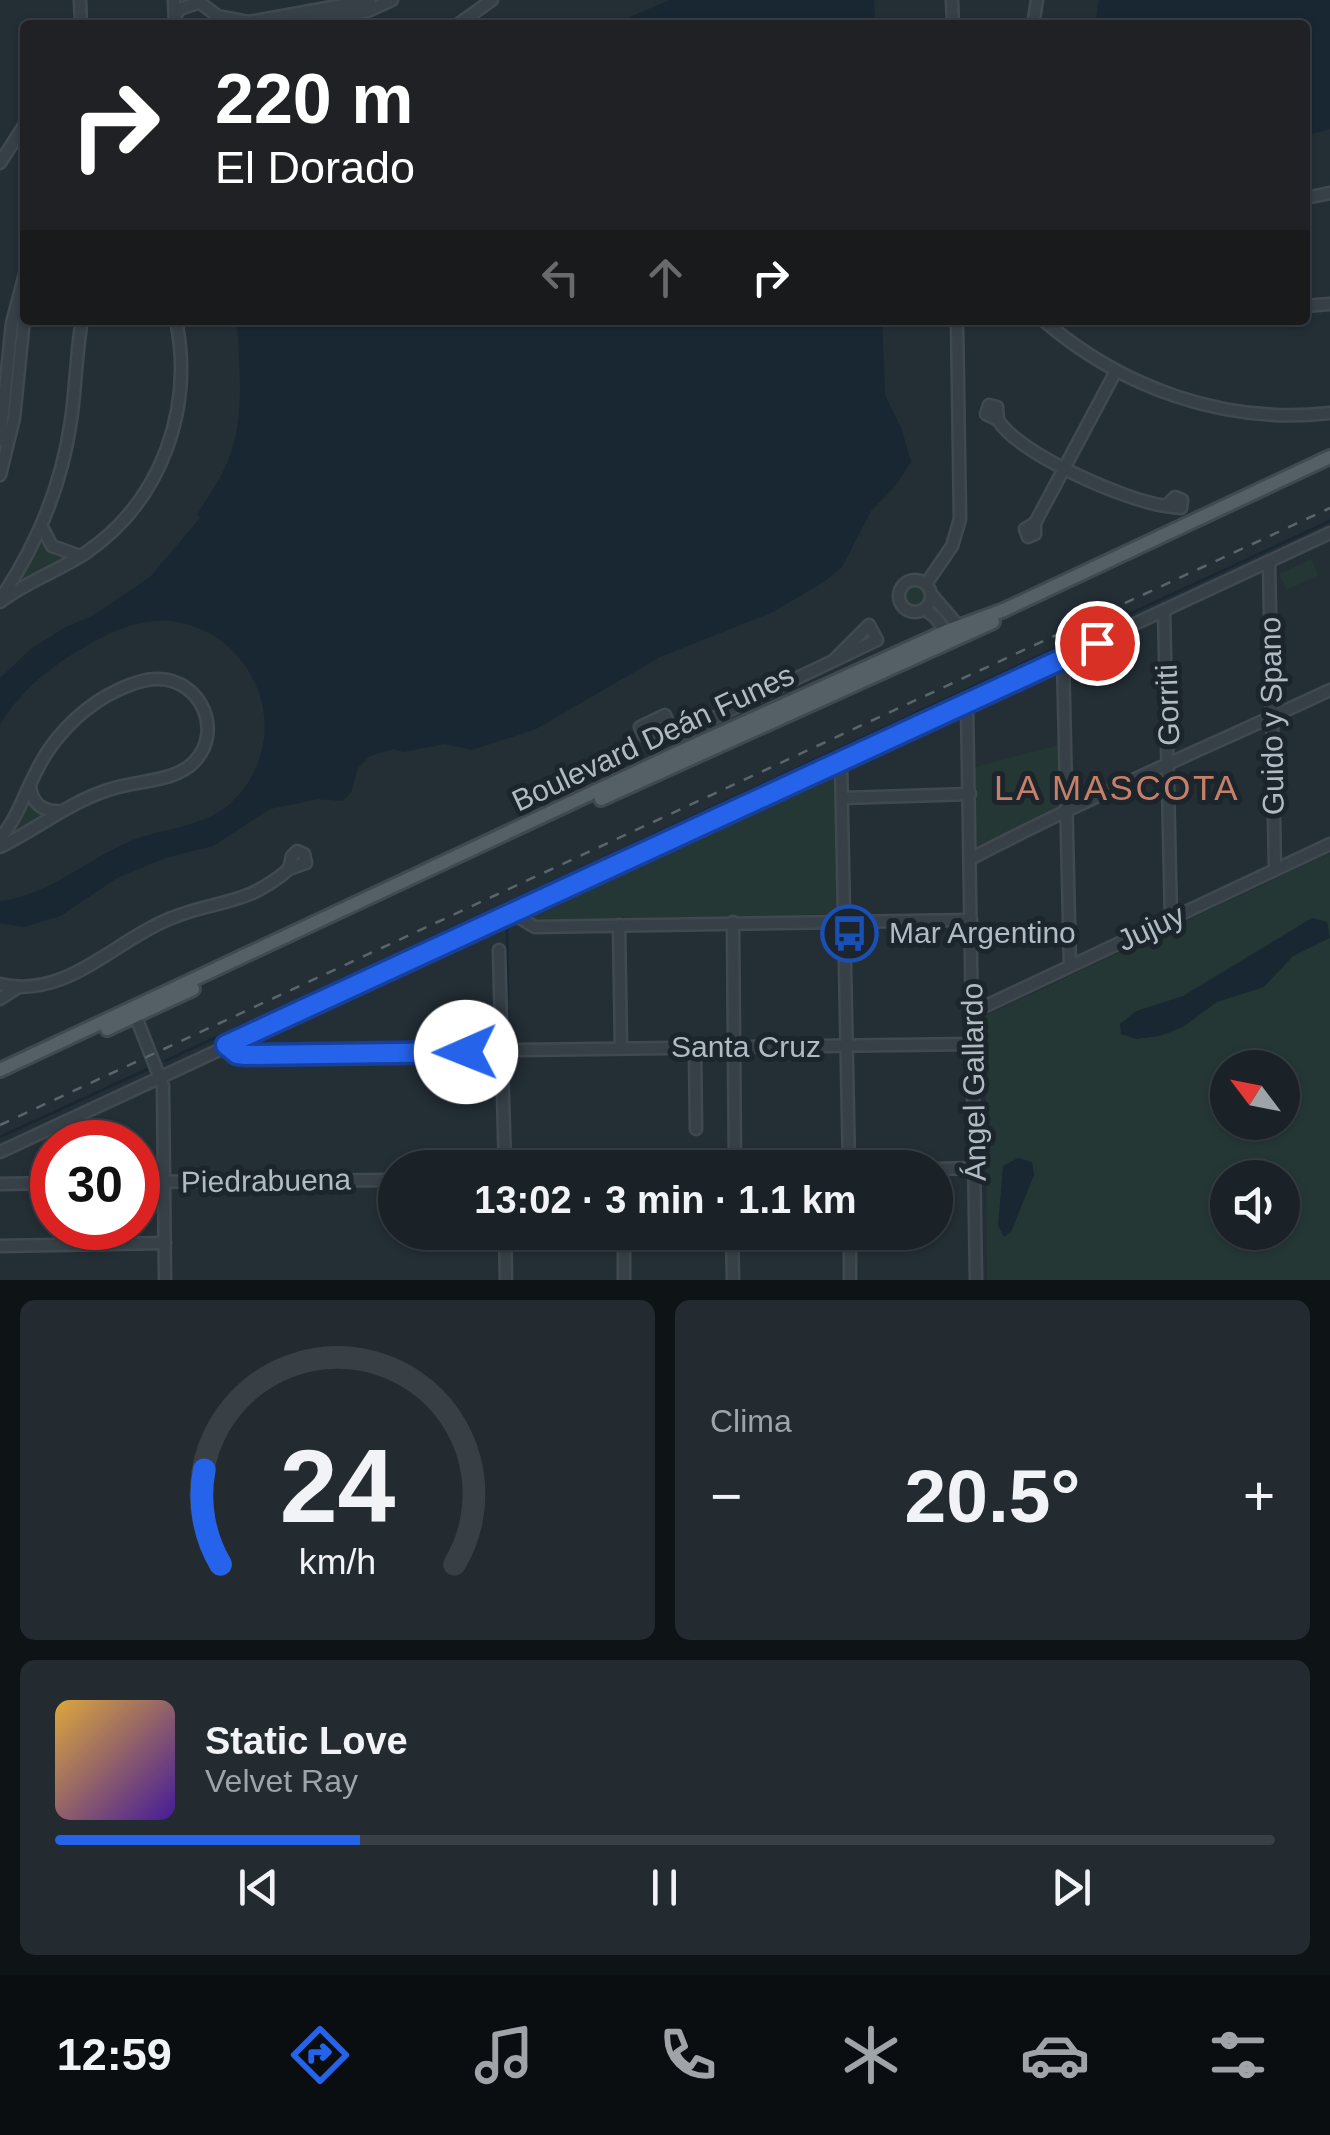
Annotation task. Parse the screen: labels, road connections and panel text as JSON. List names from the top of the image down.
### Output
{
  "streets": {
    "main road": ["Boulevard Deán Funes"],
    "street": [
      "Gorriti",
      "Guido y Spano",
      "Jujuy",
      "Santa Cruz",
      "Ángel Gallardo",
      "Piedrabuena"
    ]
  },
  "crossings": [
    ["Gorriti", "Jujuy"],
    ["Guido y Spano", "Jujuy"],
    ["Jujuy", "Ángel Gallardo"],
    ["Santa Cruz", "Ángel Gallardo"]
  ],
  "districts": ["LA MASCOTA"],
  "places": {
    "bus stop": ["Mar Argentino"]
  },
  "north": "top left",
  "page": {
    "turn": ["220 m", "El Dorado"],
    "limit": "30",
    "trip": "13:02 · 3 min · 1.1 km",
    "tile": "Clima",
    "heat": ["−", "20.5°", "+"],
    "song": ["Static Love", "Velvet Ray"],
    "tabs": "12:59",
    "gauge": ["24", "km/h"]
  }
}
